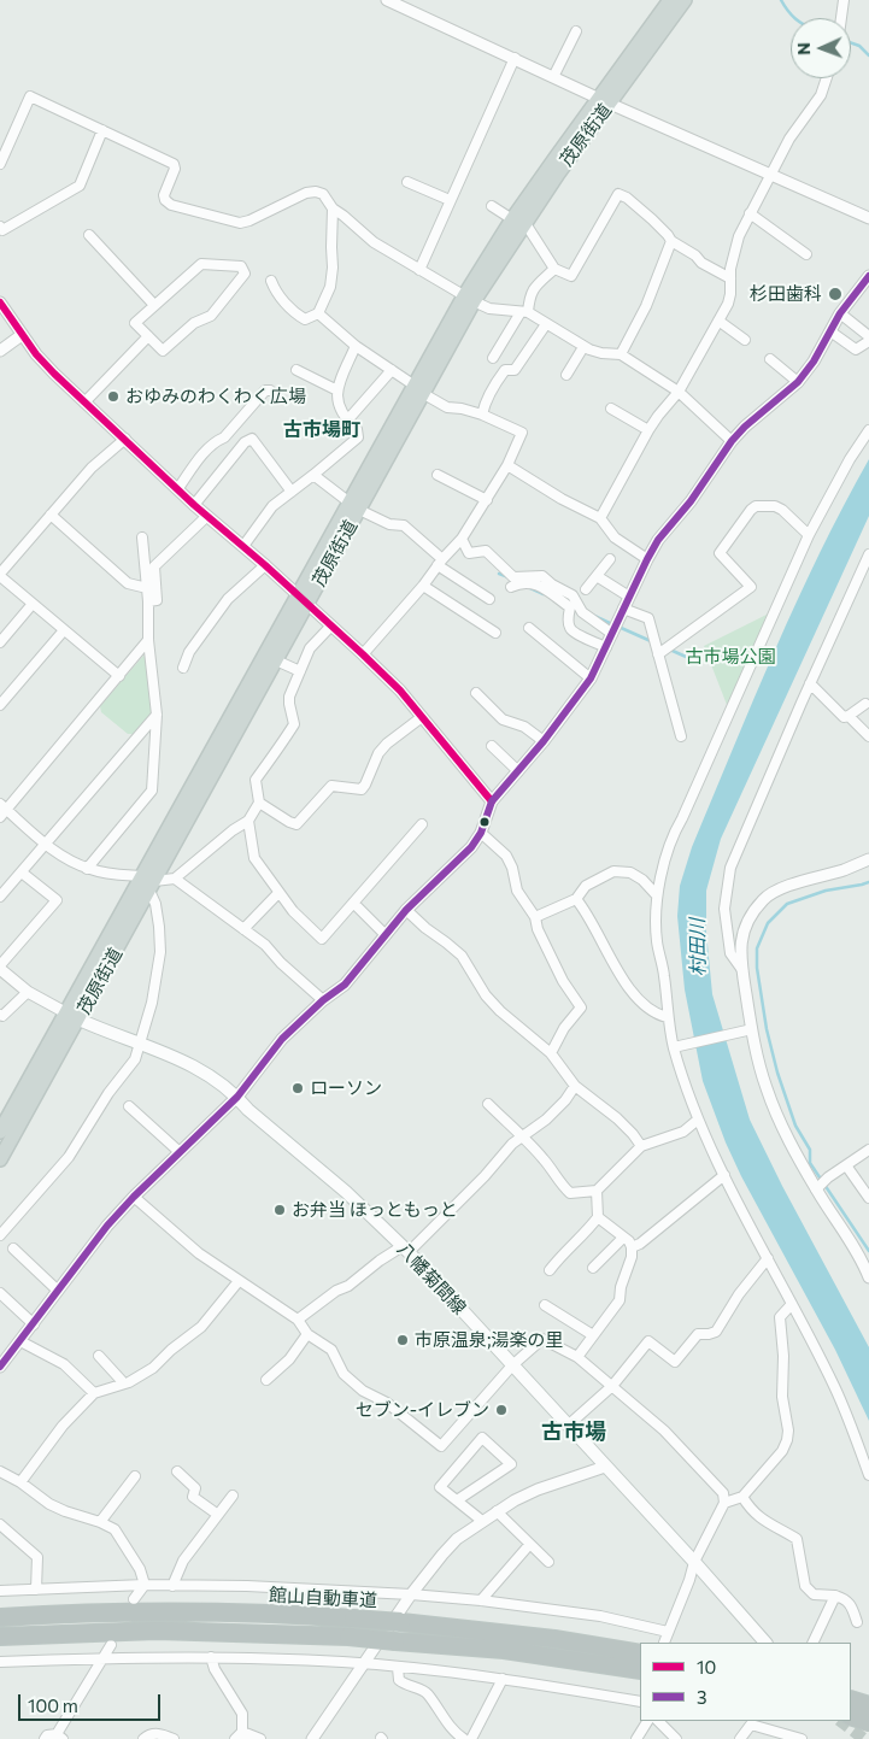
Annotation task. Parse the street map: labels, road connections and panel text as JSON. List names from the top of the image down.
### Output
{
  "streets": {
    "highway": ["館山自動車道"],
    "main road": ["茂原街道", "八幡菊間線"]
  },
  "crossings": [
    ["茂原街道", "八幡菊間線"]
  ],
  "districts": ["古市場町", "古市場"],
  "water": ["村田川"],
  "parks": ["古市場公園"],
  "places": [
    "杉田歯科",
    "おゆみのわくわく広場",
    "ローソン",
    "お弁当 ほっともっと",
    "市原温泉;湯楽の里",
    "セブン-イレブン"
  ],
  "lines": ["transit line 3", "transit line 10"],
  "legend": ["10", "3"],
  "scale_bar": "100 m",
  "north": "left"
}
